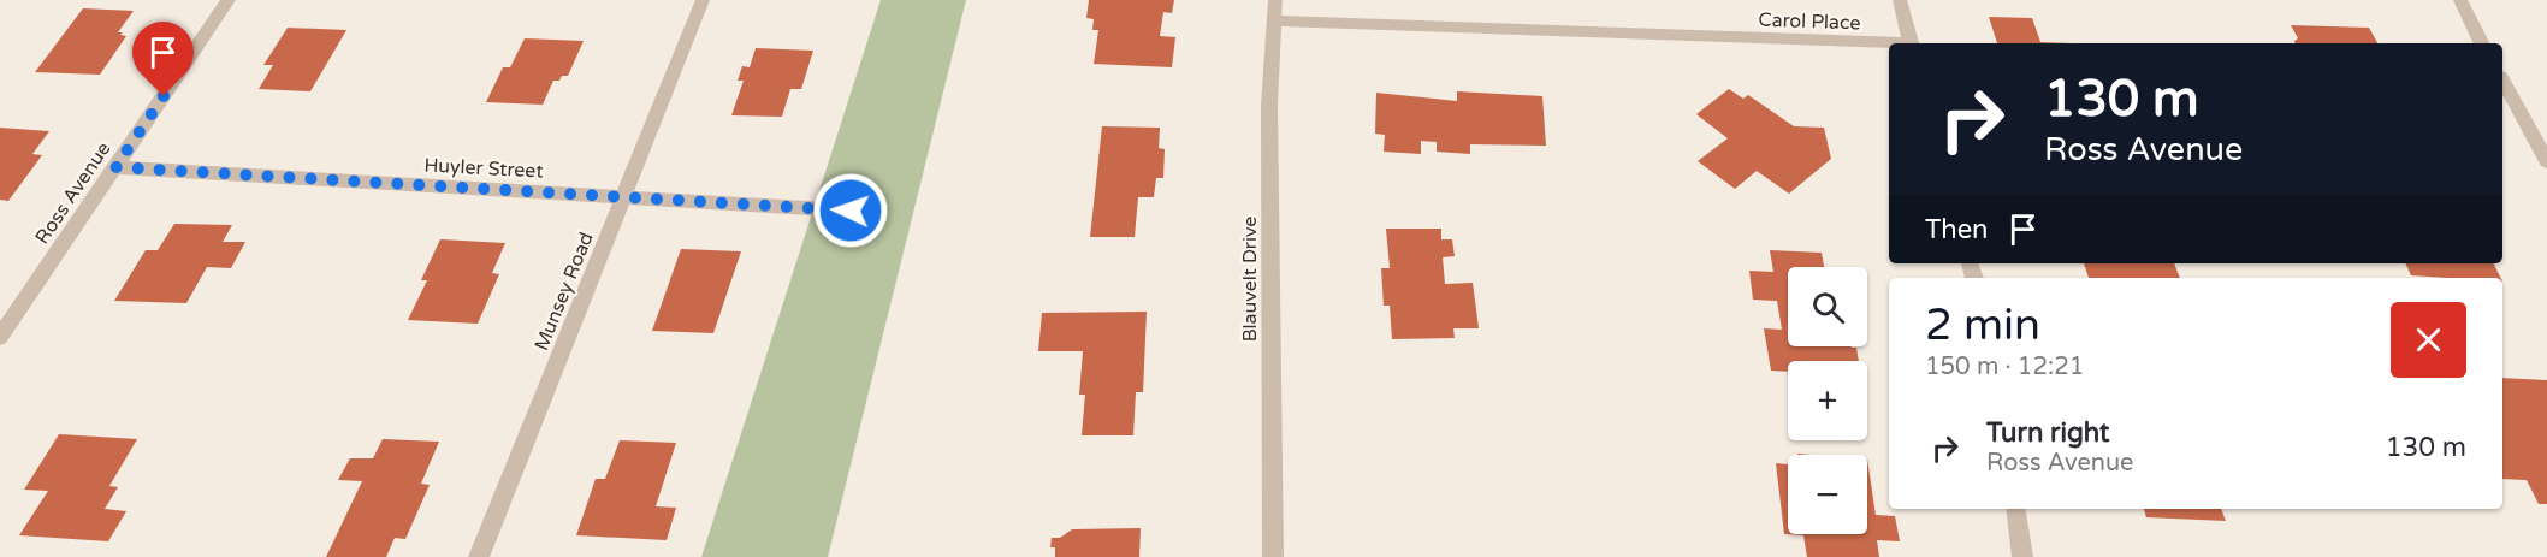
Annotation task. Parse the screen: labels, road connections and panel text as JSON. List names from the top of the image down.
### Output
{
  "streets": {
    "street": [
      "Carol Place",
      "Huyler Street",
      "Ross Avenue",
      "Blauvelt Drive",
      "Munsey Road"
    ]
  },
  "crossings": [
    ["Carol Place", "Blauvelt Drive"],
    ["Huyler Street", "Ross Avenue"],
    ["Huyler Street", "Munsey Road"]
  ],
  "page": {
    "turn": ["130 m", "Ross Avenue"],
    "then": "Then",
    "map_buttons": ["+", "−"],
    "heading": ["2 min", "150 m · 12:21"],
    "list": [
      {
        "name": "Turn right",
        "note": "Ross Avenue",
        "value": "130 m"
      }
    ]
  }
}
